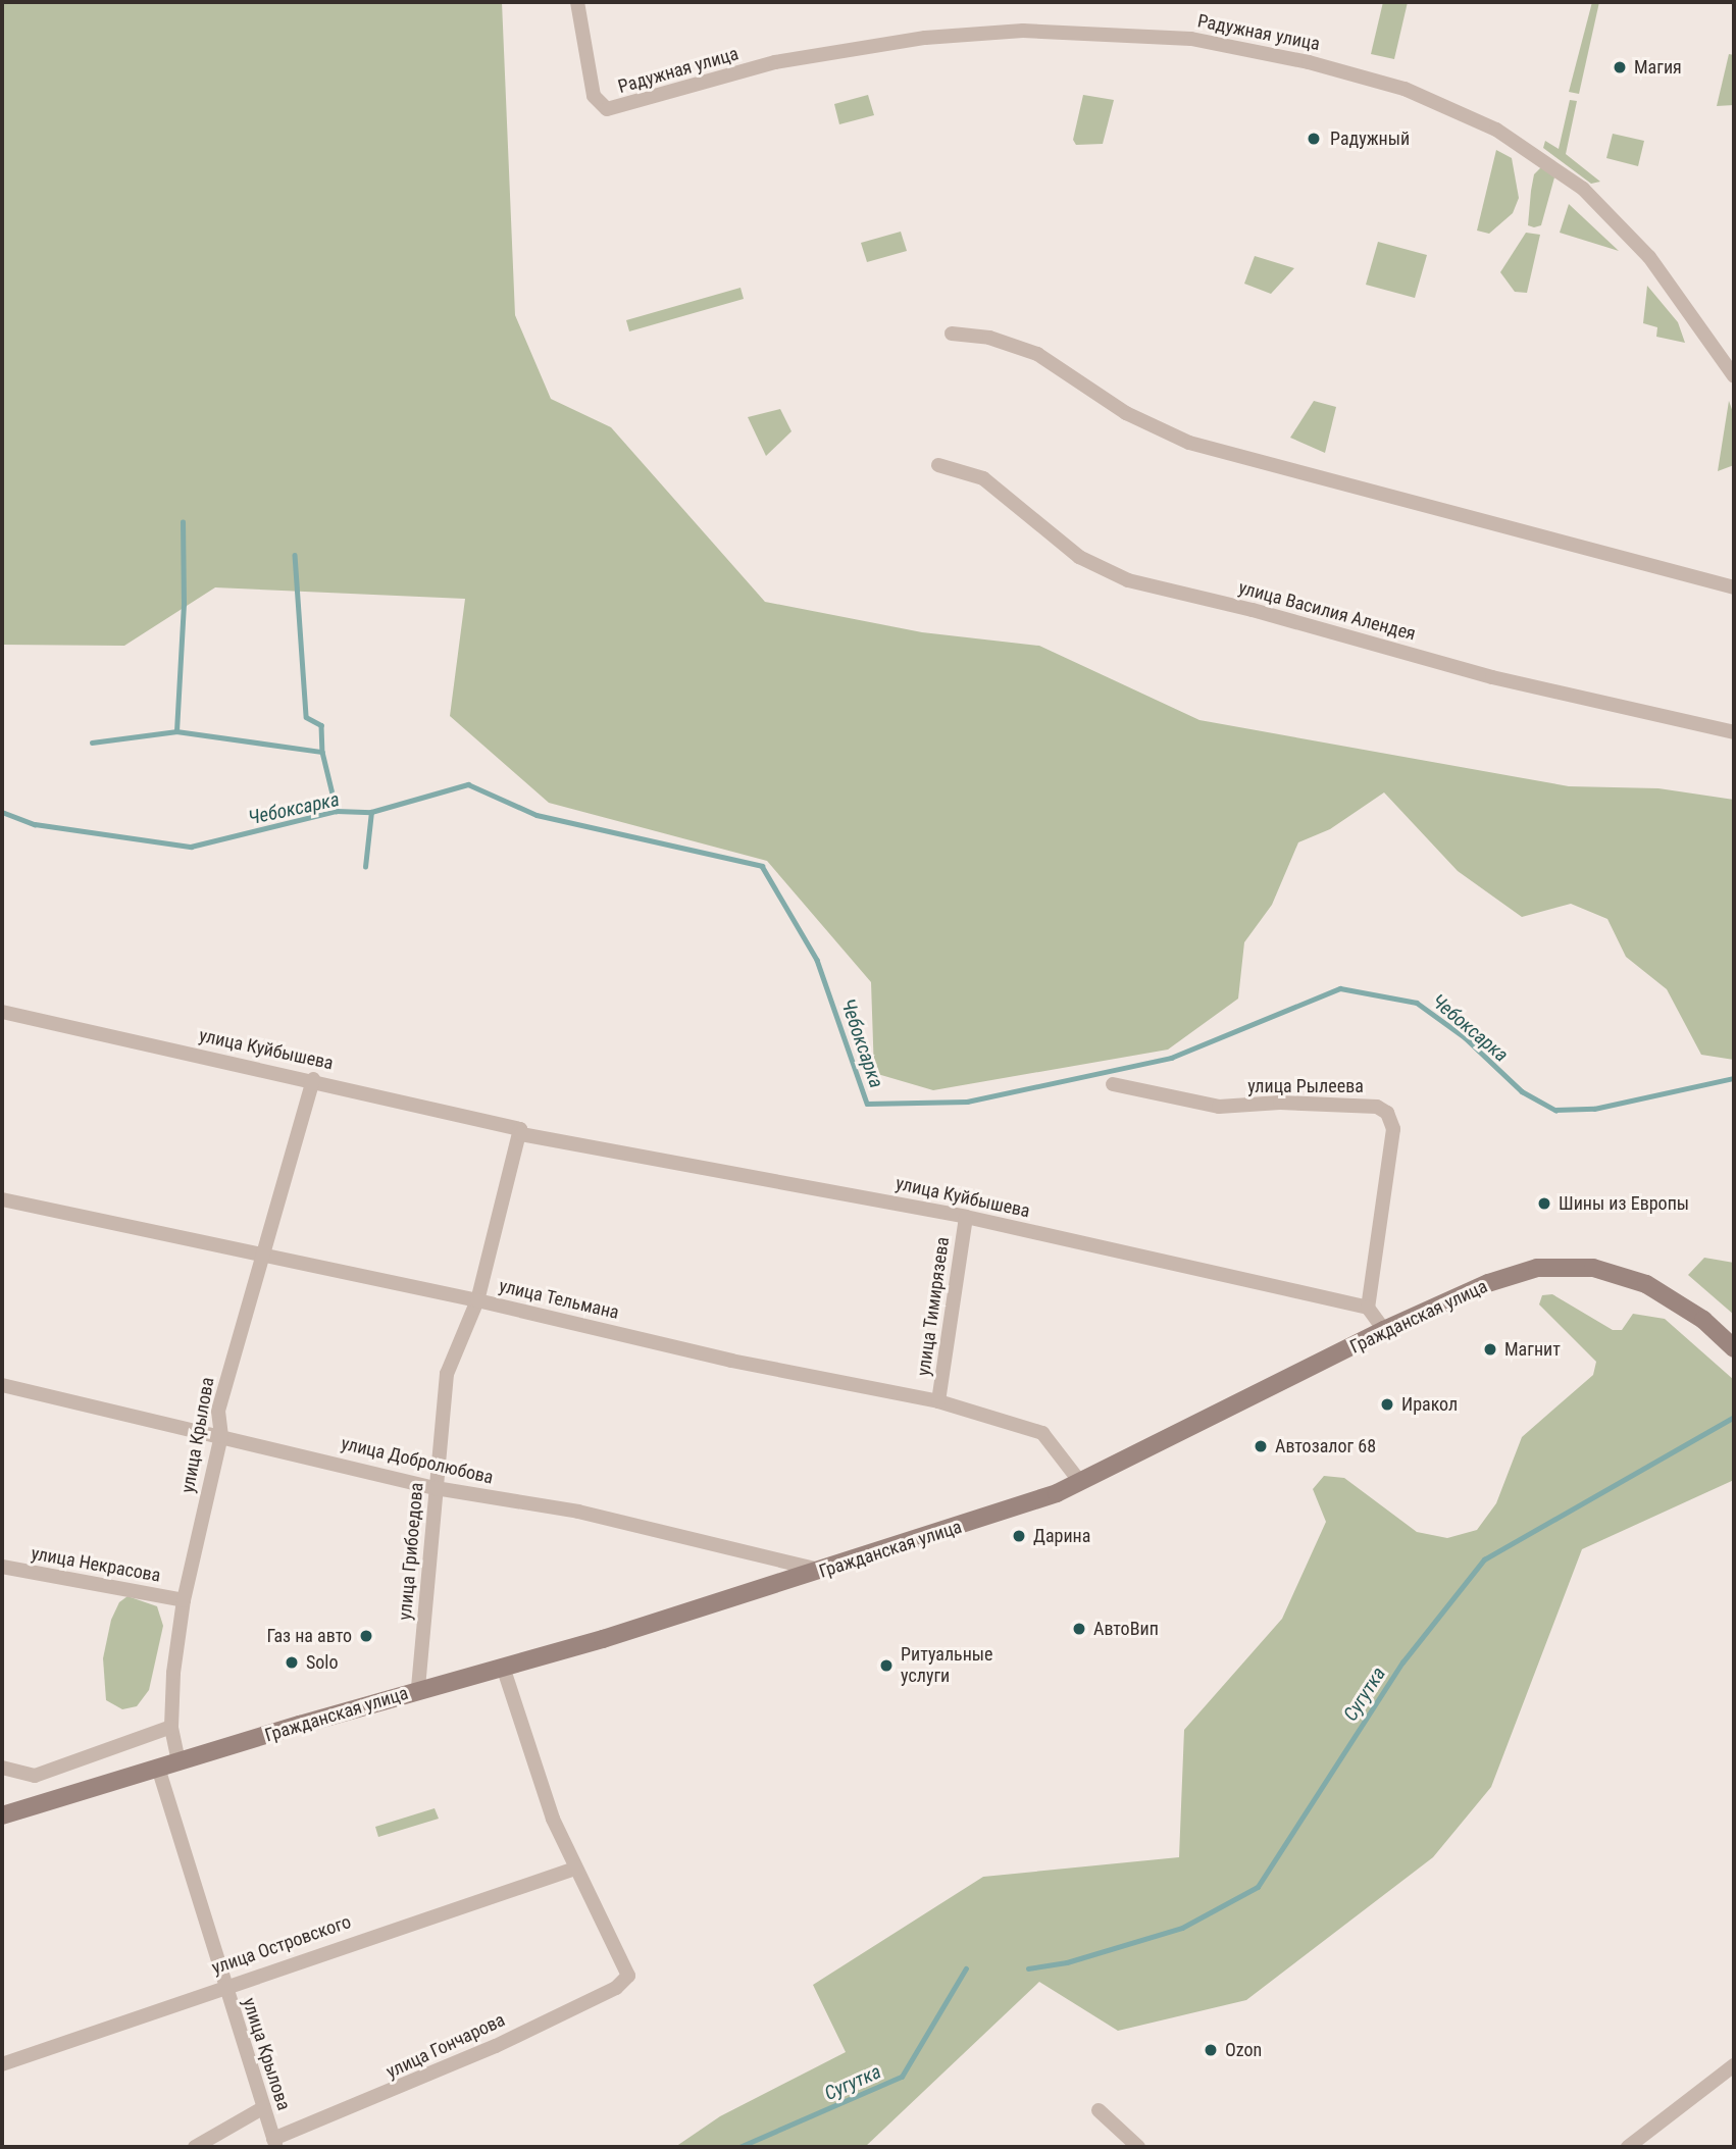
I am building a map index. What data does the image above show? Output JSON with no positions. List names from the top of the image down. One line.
{"streets":{"main road":["Гражданская улица"],"street":["Радужная улица","улица Василия Алендея","улица Куйбышева","улица Рылеева","улица Тельмана","улица Тимирязева","улица Крылова","улица Добролюбова","улица Грибоедова","улица Некрасова","улица Островского","улица Гончарова"]},"crossings":[["улица Куйбышева","улица Рылеева"],["улица Куйбышева","улица Тимирязева"],["улица Куйбышева","улица Крылова"],["улица Куйбышева","улица Грибоедова"],["улица Тельмана","улица Тимирязева"],["улица Тельмана","Гражданская улица"],["улица Тельмана","улица Крылова"],["улица Тельмана","улица Грибоедова"],["Гражданская улица","улица Крылова"],["Гражданская улица","улица Добролюбова"],["Гражданская улица","улица Грибоедова"],["улица Крылова","улица Добролюбова"],["улица Крылова","улица Некрасова"],["улица Крылова","улица Островского"],["улица Крылова","улица Гончарова"],["улица Добролюбова","улица Грибоедова"],["улица Островского","улица Гончарова"]],"water":["Чебоксарка","Сугутка"],"places":["Магия","Радужный","Шины из Европы","Магнит","Иракол","Автозалог 68","Дарина","АвтоВип","Газ на авто","Solo","Ритуальные услуги","Ozon"]}
